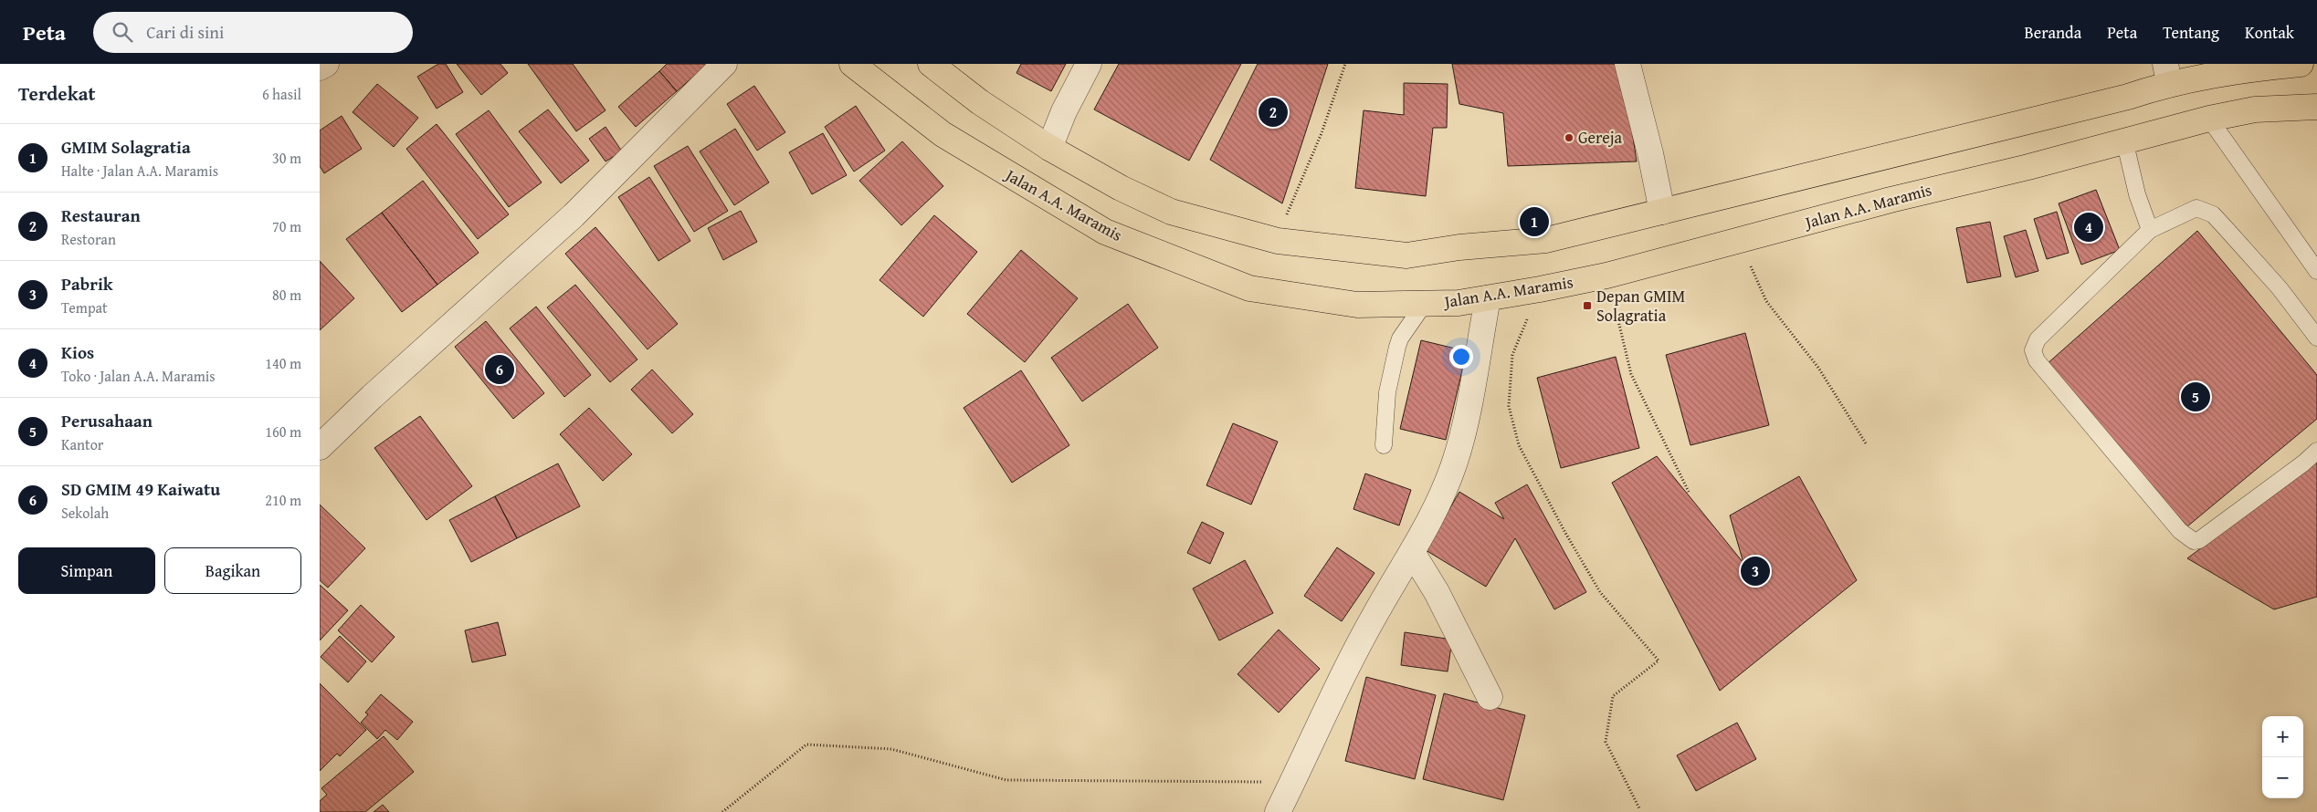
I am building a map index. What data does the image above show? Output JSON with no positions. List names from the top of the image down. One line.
{"streets":{"highway":["Jalan A.A. Maramis"]},"places":{"other":["Gereja"],"transit":["Depan GMIM Solagratia"]},"page":{"header":"Peta","search":"Cari di sini","nav":["Beranda","Peta","Tentang","Kontak"],"heading":["Terdekat","6 hasil"],"pins":["2","1","4","6","5","3"],"list":[{"mark":"1","name":"GMIM Solagratia","note":"Halte · Jalan A.A. Maramis","value":"30 m"},{"mark":"2","name":"Restauran","note":"Restoran","value":"70 m"},{"mark":"3","name":"Pabrik","note":"Tempat","value":"80 m"},{"mark":"4","name":"Kios","note":"Toko · Jalan A.A. Maramis","value":"140 m"},{"mark":"5","name":"Perusahaan","note":"Kantor","value":"160 m"},{"mark":"6","name":"SD GMIM 49 Kaiwatu","note":"Sekolah","value":"210 m"}],"buttons":["Simpan","Bagikan"],"map_buttons":["+","−"]}}
